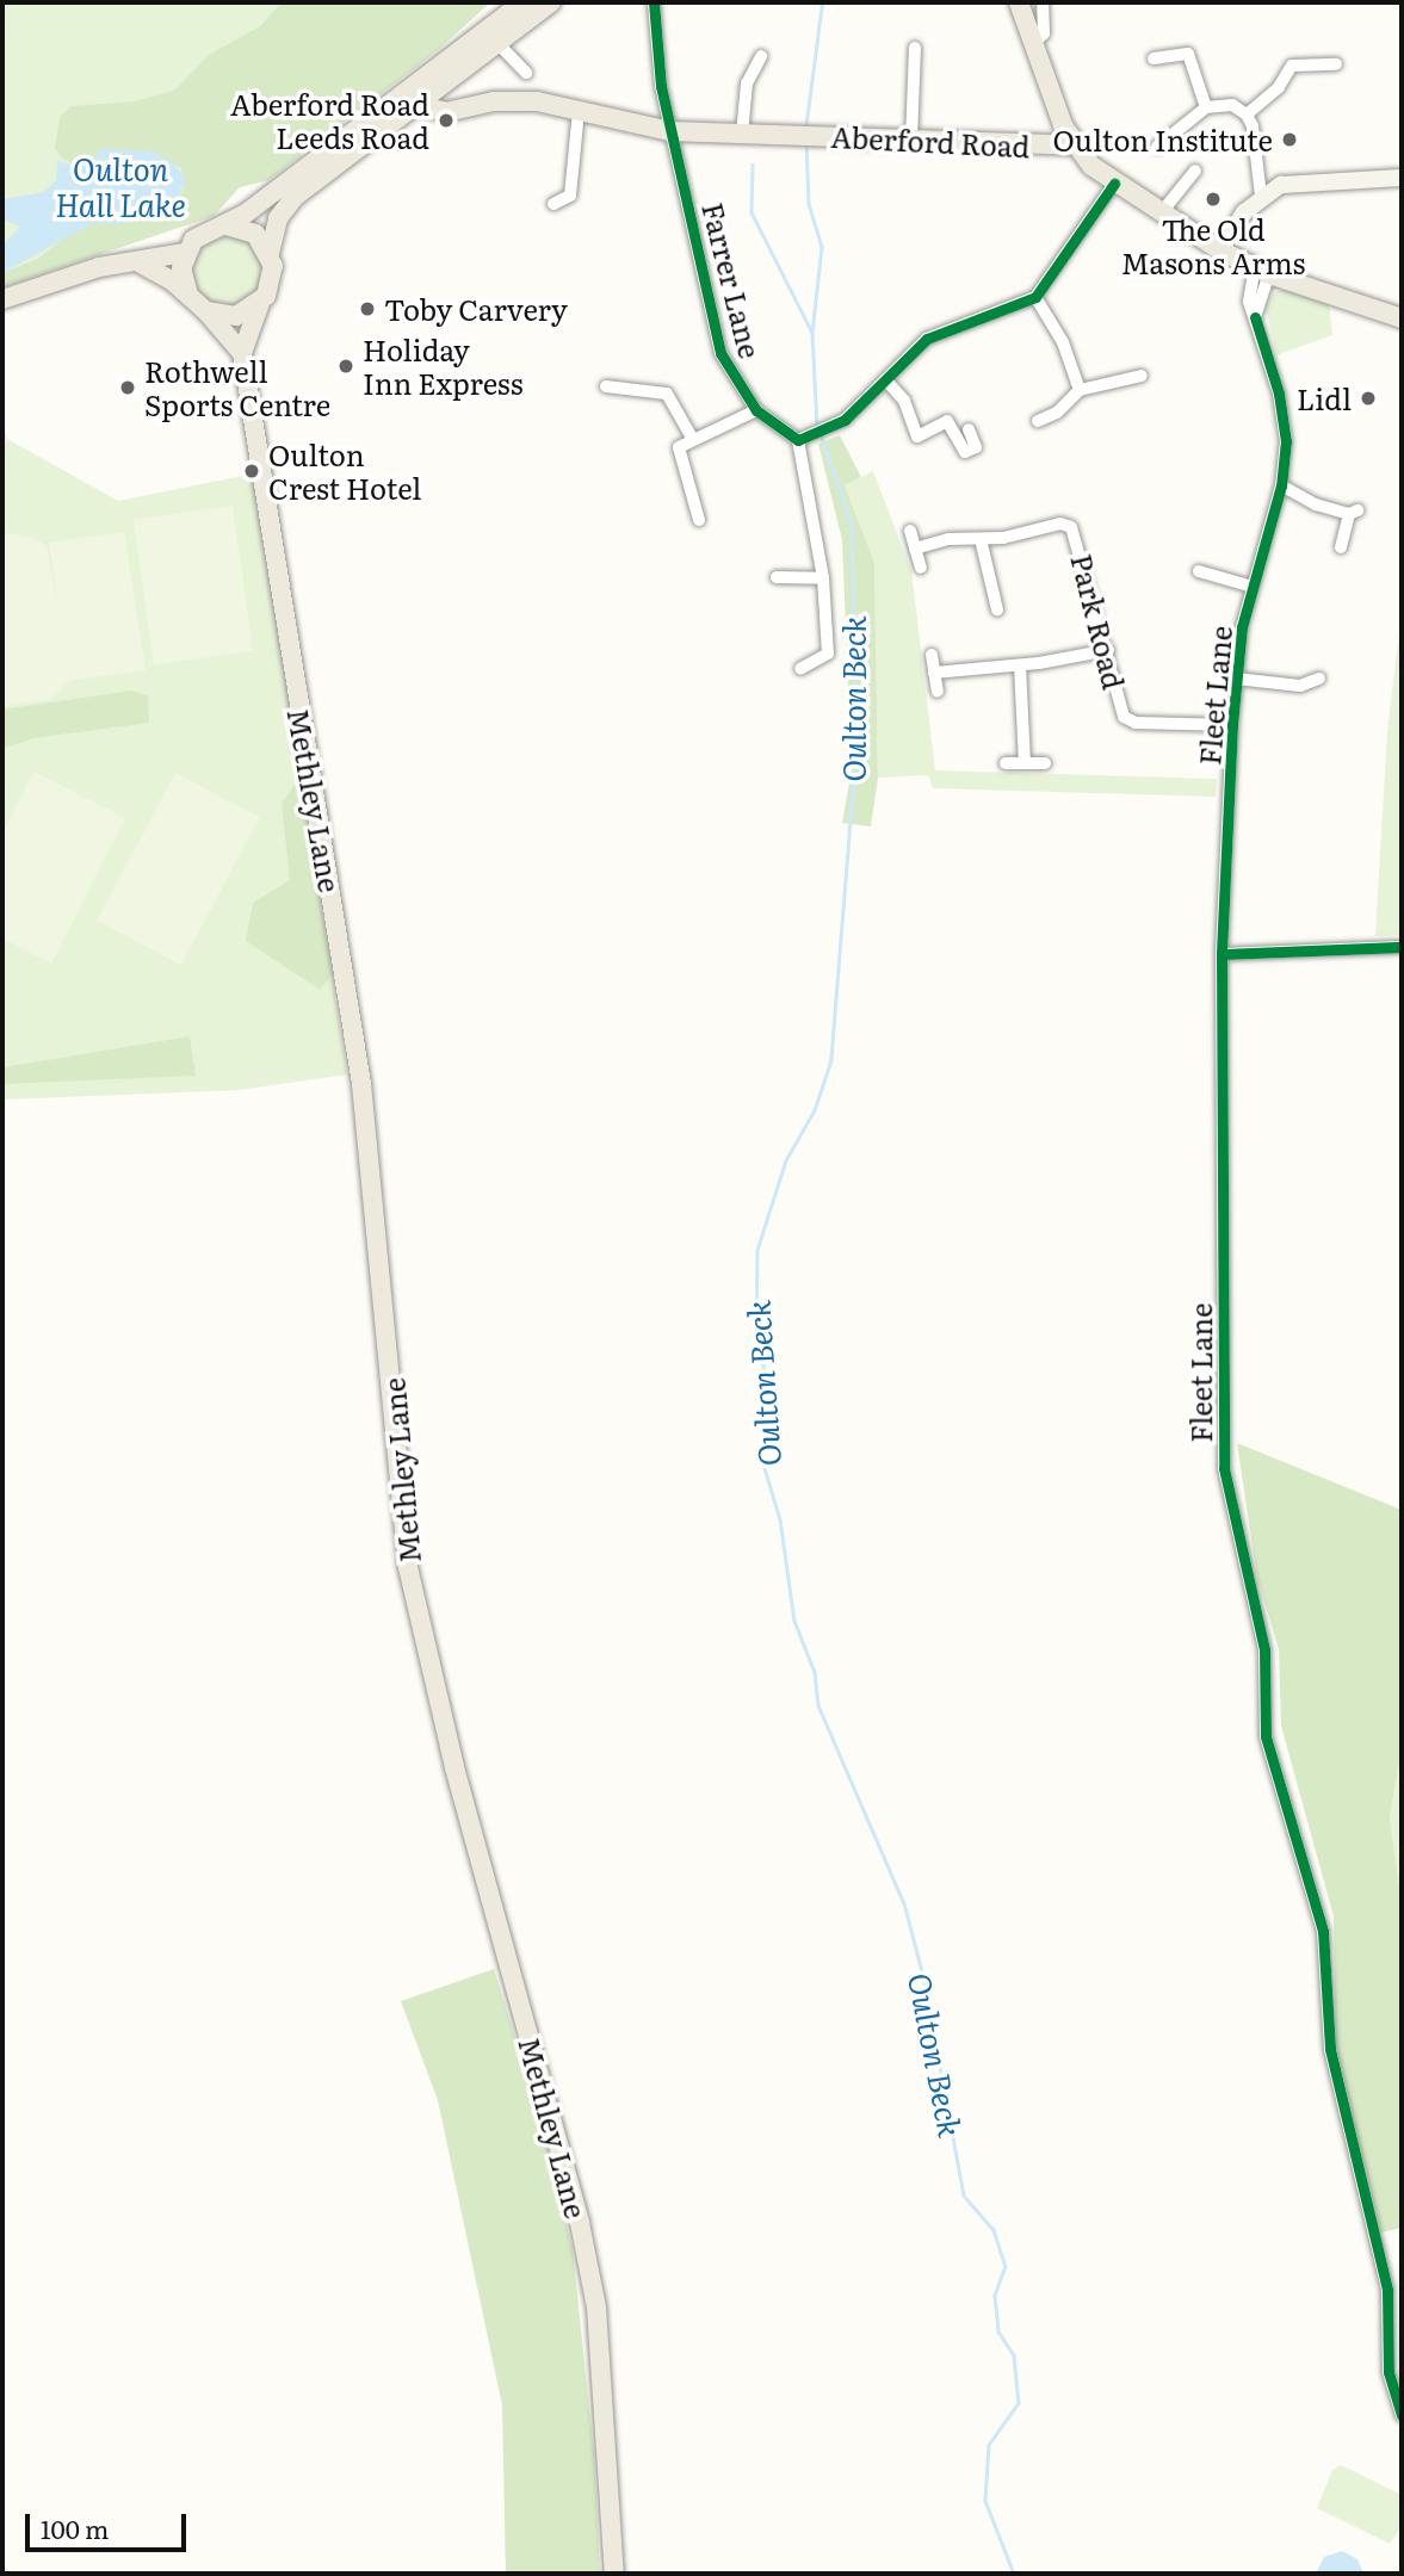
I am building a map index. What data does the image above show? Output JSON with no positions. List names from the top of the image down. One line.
{"streets":{"main road":["Aberford Road","Methley Lane"],"street":["Farrer Lane","Park Road","Fleet Lane"]},"crossings":[["Aberford Road","Farrer Lane"],["Park Road","Fleet Lane"]],"water":["Oulton Hall Lake","Oulton Beck"],"places":["Aberford Road Leeds Road","Oulton Institute","The Old Masons Arms","Toby Carvery","Holiday Inn Express","Rothwell Sports Centre","Lidl","Oulton Crest Hotel"],"scale_bar":"100 m"}
